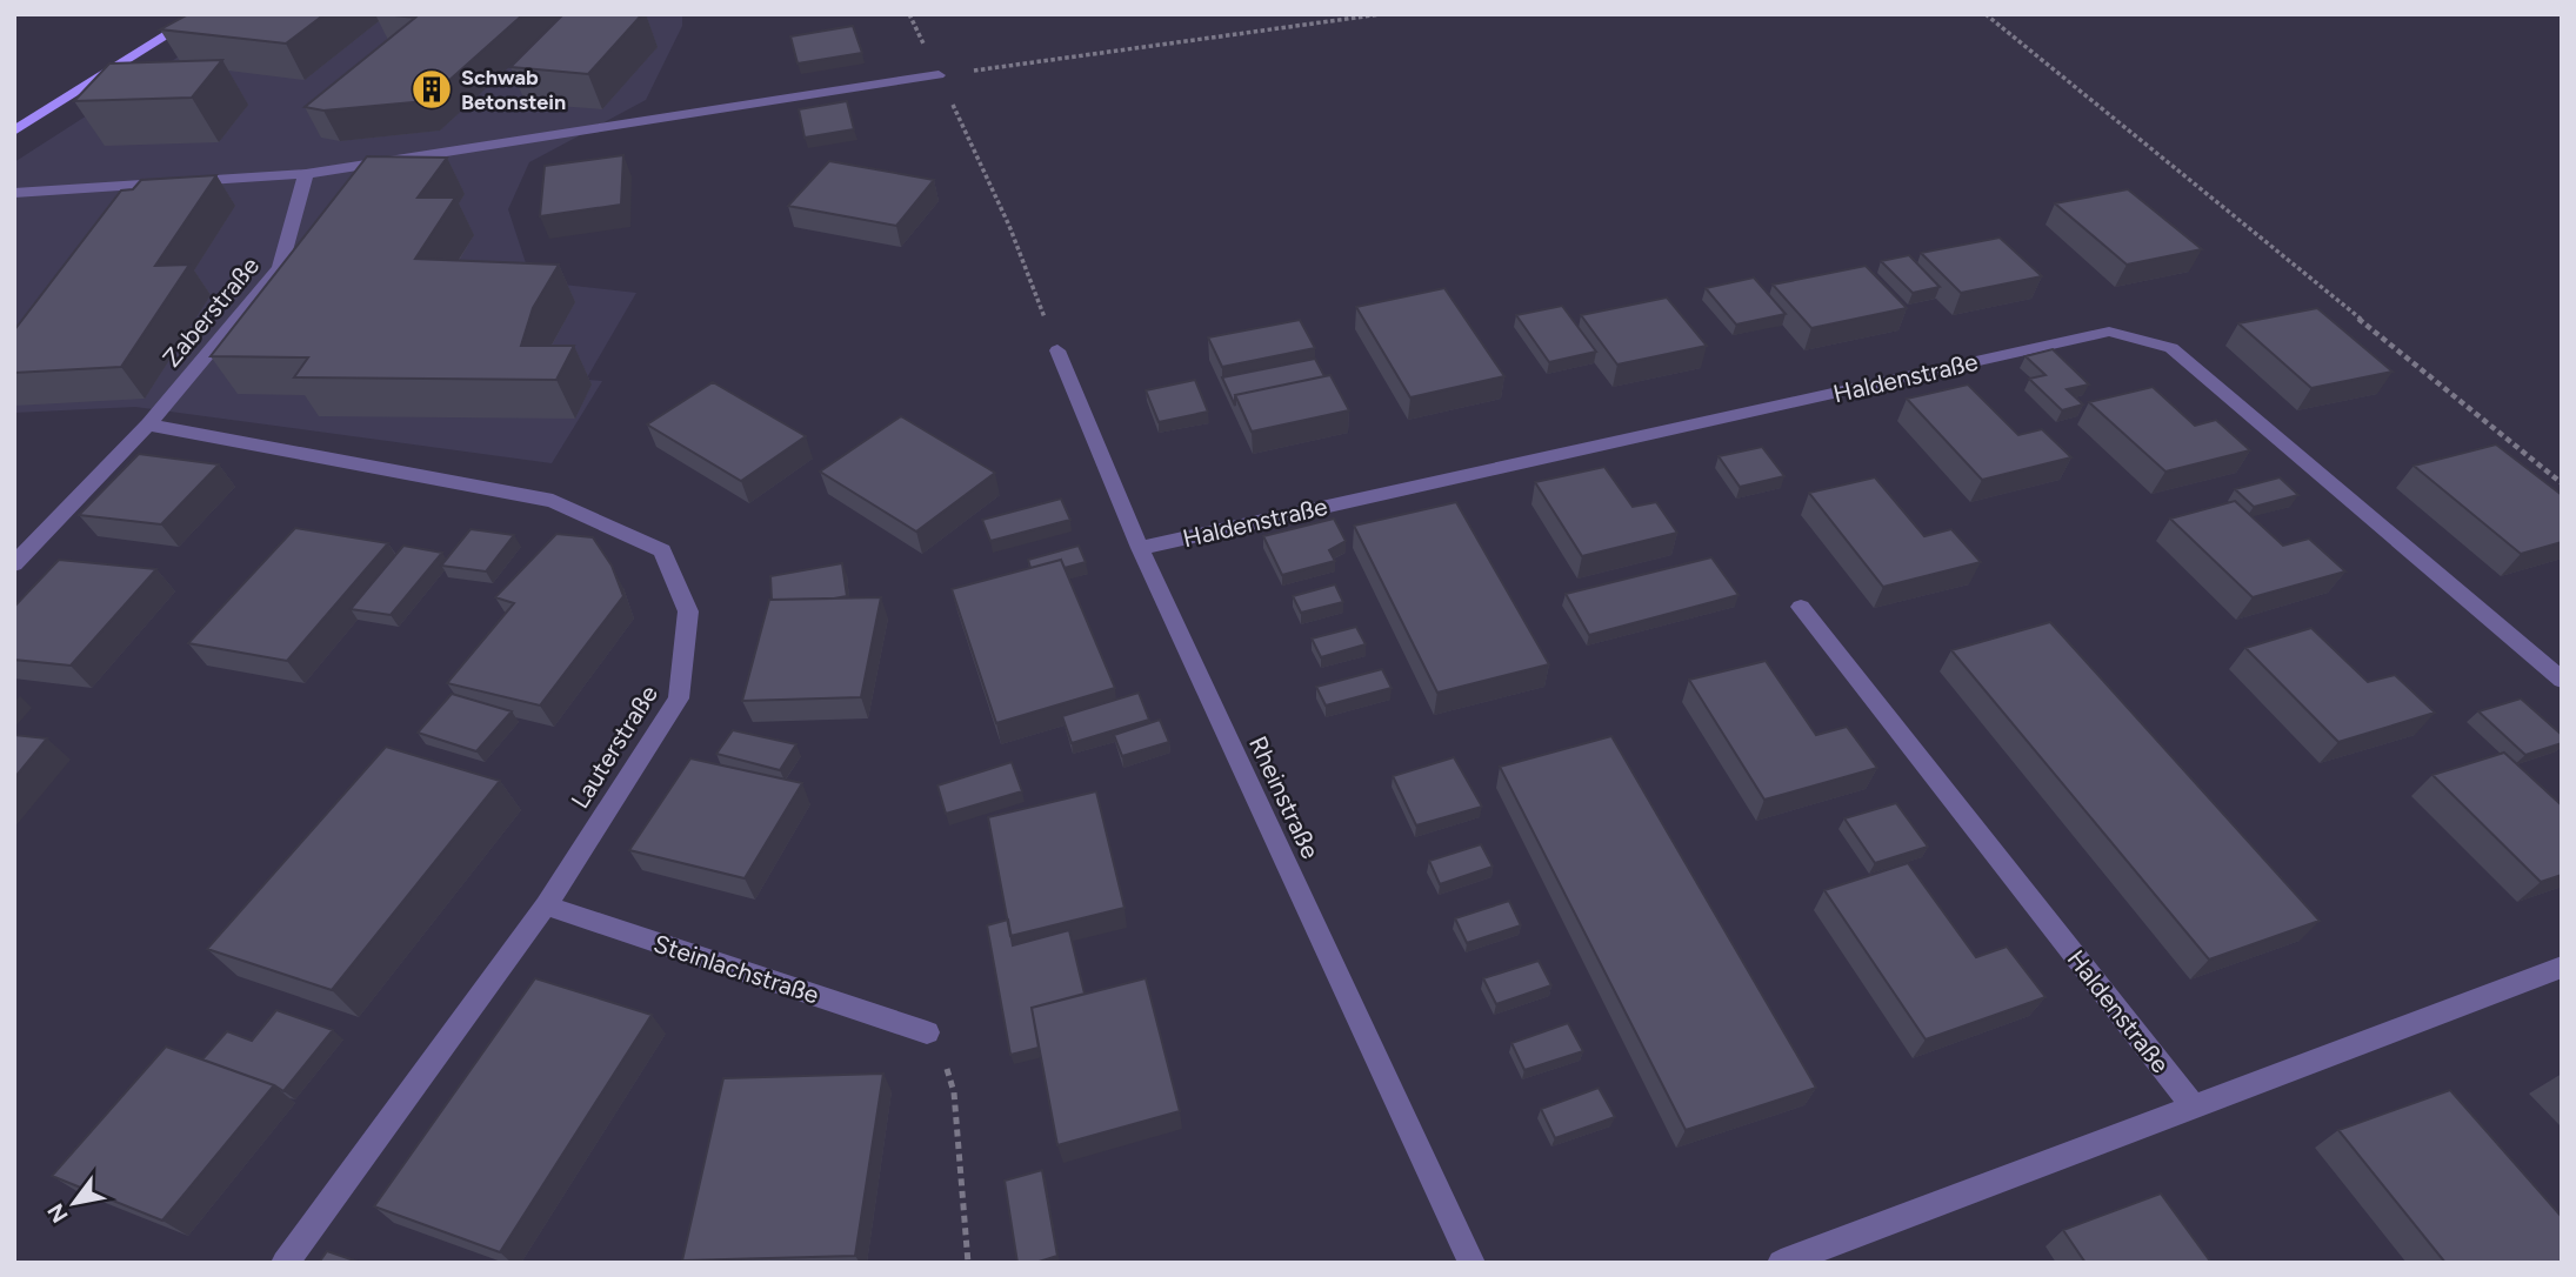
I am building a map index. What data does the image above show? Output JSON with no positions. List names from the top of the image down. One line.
{"streets":{"street":["Zaberstraße","Haldenstraße","Lauterstraße","Rheinstraße","Steinlachstraße"]},"crossings":[["Zaberstraße","Lauterstraße"],["Haldenstraße","Rheinstraße"],["Lauterstraße","Steinlachstraße"]],"places":{"building":["Schwab Betonstein"]},"north":"bottom left"}
